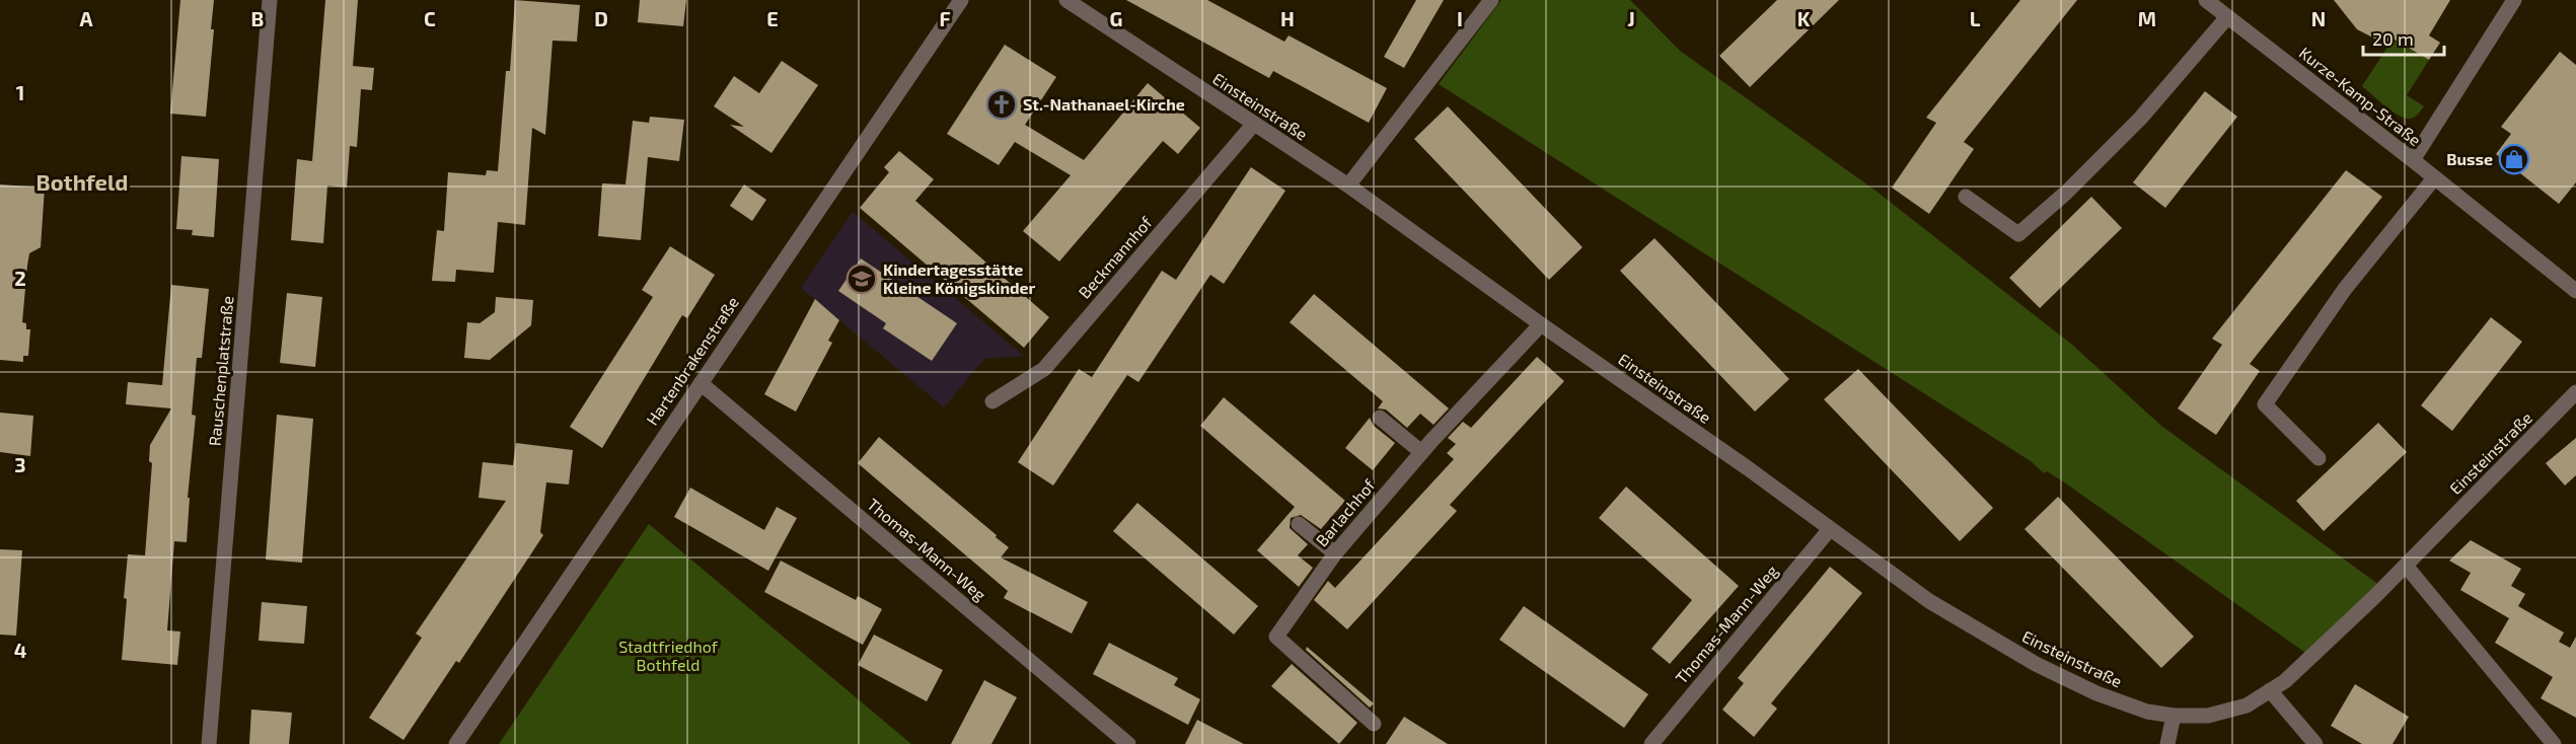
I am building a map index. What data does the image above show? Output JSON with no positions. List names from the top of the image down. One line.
{"streets":{"street":["Kurze-Kamp-Straße","Einsteinstraße","Beckmannhof","Hartenbrakenstraße","Rauschenplatstraße","Barlachhof","Thomas-Mann-Weg"]},"crossings":[["Einsteinstraße","Beckmannhof"],["Einsteinstraße","Barlachhof"],["Einsteinstraße","Thomas-Mann-Weg"],["Hartenbrakenstraße","Thomas-Mann-Weg"]],"districts":["Bothfeld"],"parks":["Stadtfriedhof Bothfeld"],"places":{"church":["St.-Nathanael-Kirche"],"shop":["Busse"],"school or university":["Kindertagesstätte Kleine Königskinder"]},"scale_bar":"20 m","grid":{"columns":["A","B","C","D","E","F","G","H","I","J","K","L","M","N"],"rows":["1","2","3","4"]}}
